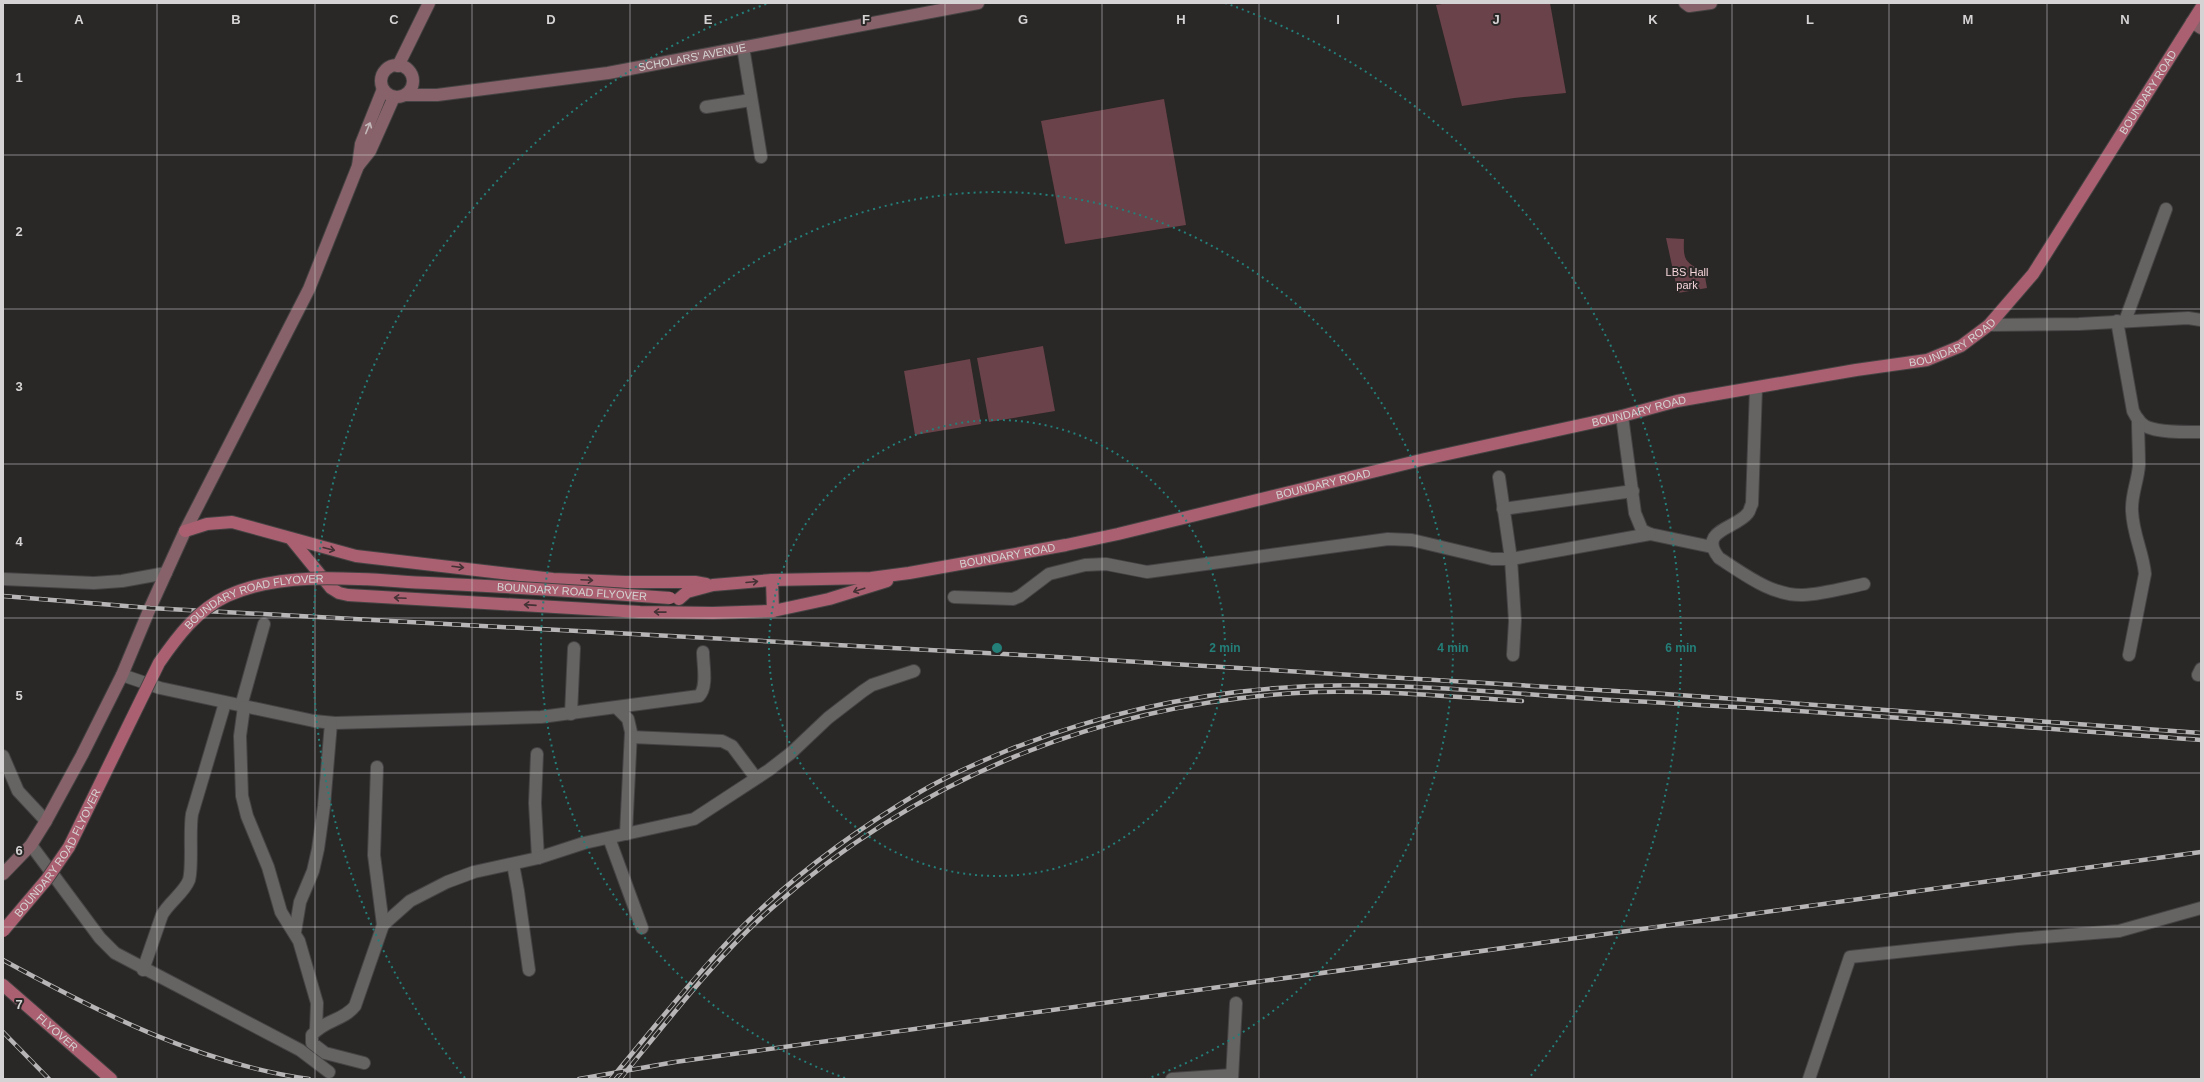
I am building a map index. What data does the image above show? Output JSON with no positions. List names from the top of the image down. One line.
{"streets":{"main road":["BOUNDARY ROAD","BOUNDARY ROAD FLYOVER","FLYOVER"],"street":["SCHOLARS' AVENUE"]},"parks":["LBS Hall park"],"grid":{"columns":["A","B","C","D","E","F","G","H","I","J","K","L","M","N"],"rows":["1","2","3","4","5","6","7"]},"rings":["2 min","4 min","6 min"]}
